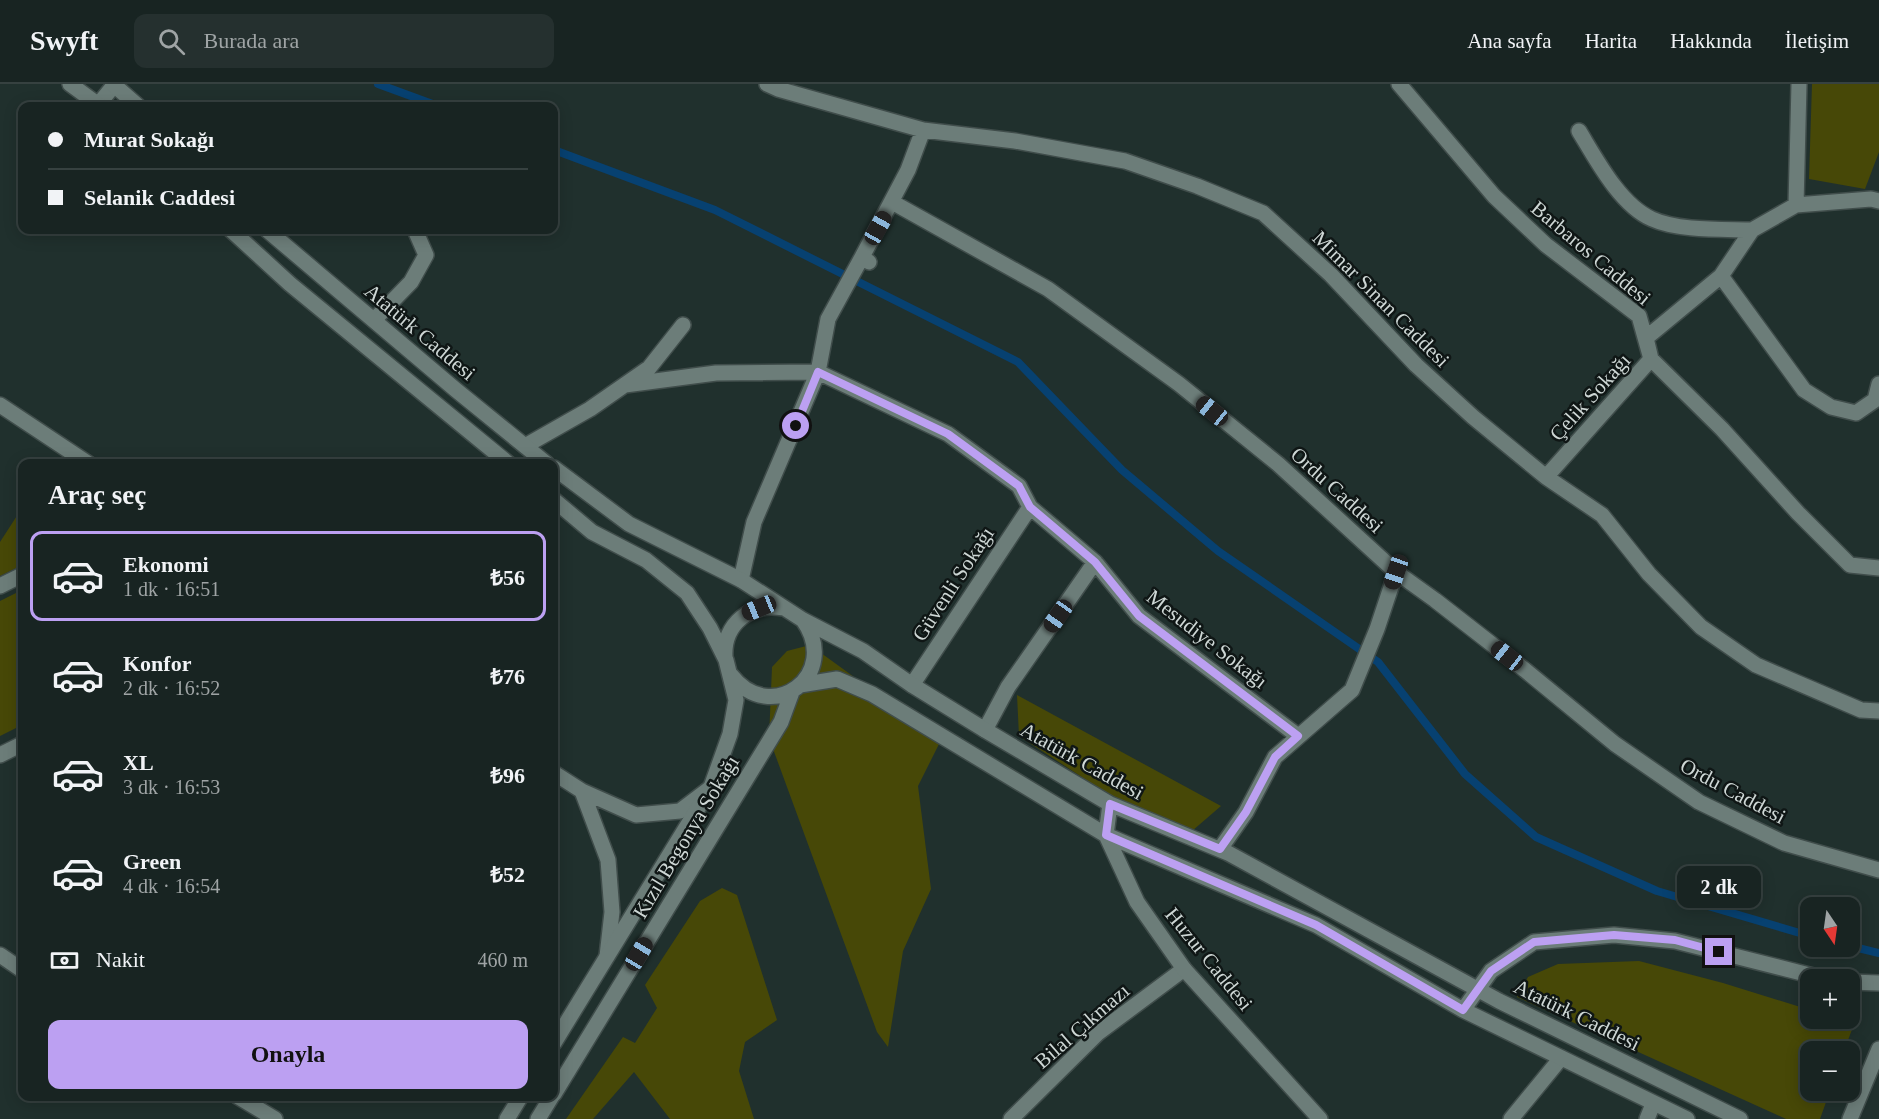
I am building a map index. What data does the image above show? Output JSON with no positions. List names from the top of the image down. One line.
{"streets":{"street":["Barbaros Caddesi","Mimar Sinan Caddesi","Atatürk Caddesi","Çelik Sokağı","Ordu Caddesi","Güvenli Sokağı","Mesudiye Sokağı","Kızıl Begonya Sokağı","Huzur Caddesi","Bilal Çıkmazı"]},"crossings":[["Barbaros Caddesi","Çelik Sokağı"],["Mimar Sinan Caddesi","Çelik Sokağı"],["Atatürk Caddesi","Güvenli Sokağı"],["Atatürk Caddesi","Mesudiye Sokağı"],["Atatürk Caddesi","Kızıl Begonya Sokağı"],["Güvenli Sokağı","Mesudiye Sokağı"],["Huzur Caddesi","Bilal Çıkmazı"]],"north":"bottom","page":{"header":"Swyft","search":"Burada ara","nav":["Ana sayfa","Harita","Hakkında","İletişim"],"banner":["Murat Sokağı","Selanik Caddesi"],"heading":"Araç seç","list":[{"name":"Ekonomi","note":"1 dk · 16:51","value":"₺56"},{"name":"Konfor","note":"2 dk · 16:52","value":"₺76"},{"name":"XL","note":"3 dk · 16:53","value":"₺96"},{"name":"Green","note":"4 dk · 16:54","value":"₺52"}],"bubble":"2 dk","map_buttons":["+","−"],"pay":["Nakit","460 m"],"buttons":"Onayla"}}
